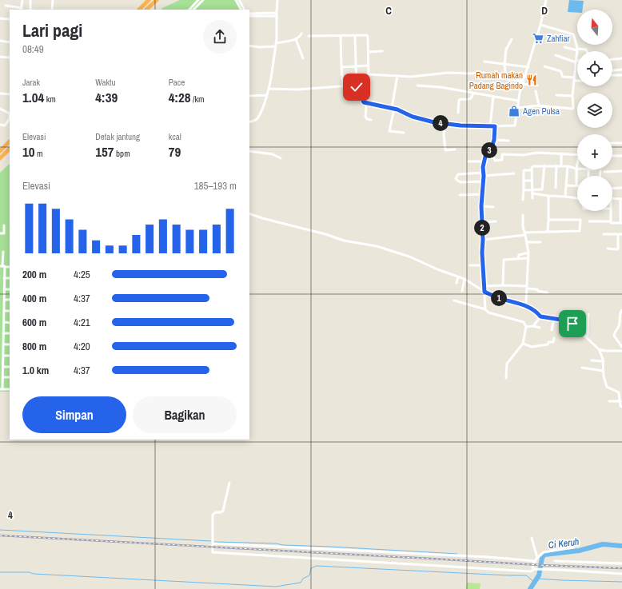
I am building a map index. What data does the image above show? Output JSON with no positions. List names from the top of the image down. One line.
{"water":["Ci Keruh"],"places":{"supermarket":["Zahfiar"],"restaurant":["Rumah makan Padang Bagindo"],"shop":["Agen Pulsa"]},"north":"top","page":{"map_buttons":["+","−"],"heading":["Lari pagi","08:49"],"stats":[["Jarak","1.04 km"],["Waktu","4:39"],["Pace","4:28 /km"],["Elevasi","10 m"],["Detak jantung","157 bpm"],["kcal","79"]],"pins":["4","3","2","1"],"chart":["Elevasi","185–193 m"],"list":[{"name":"200 m","note":"4:25"},{"name":"400 m","note":"4:37"},{"name":"600 m","note":"4:21"},{"name":"800 m","note":"4:20"},{"name":"1.0 km","note":"4:37"}],"buttons":["Simpan","Bagikan"]},"grid":{"columns":["C","D"],"rows":["4"]}}
